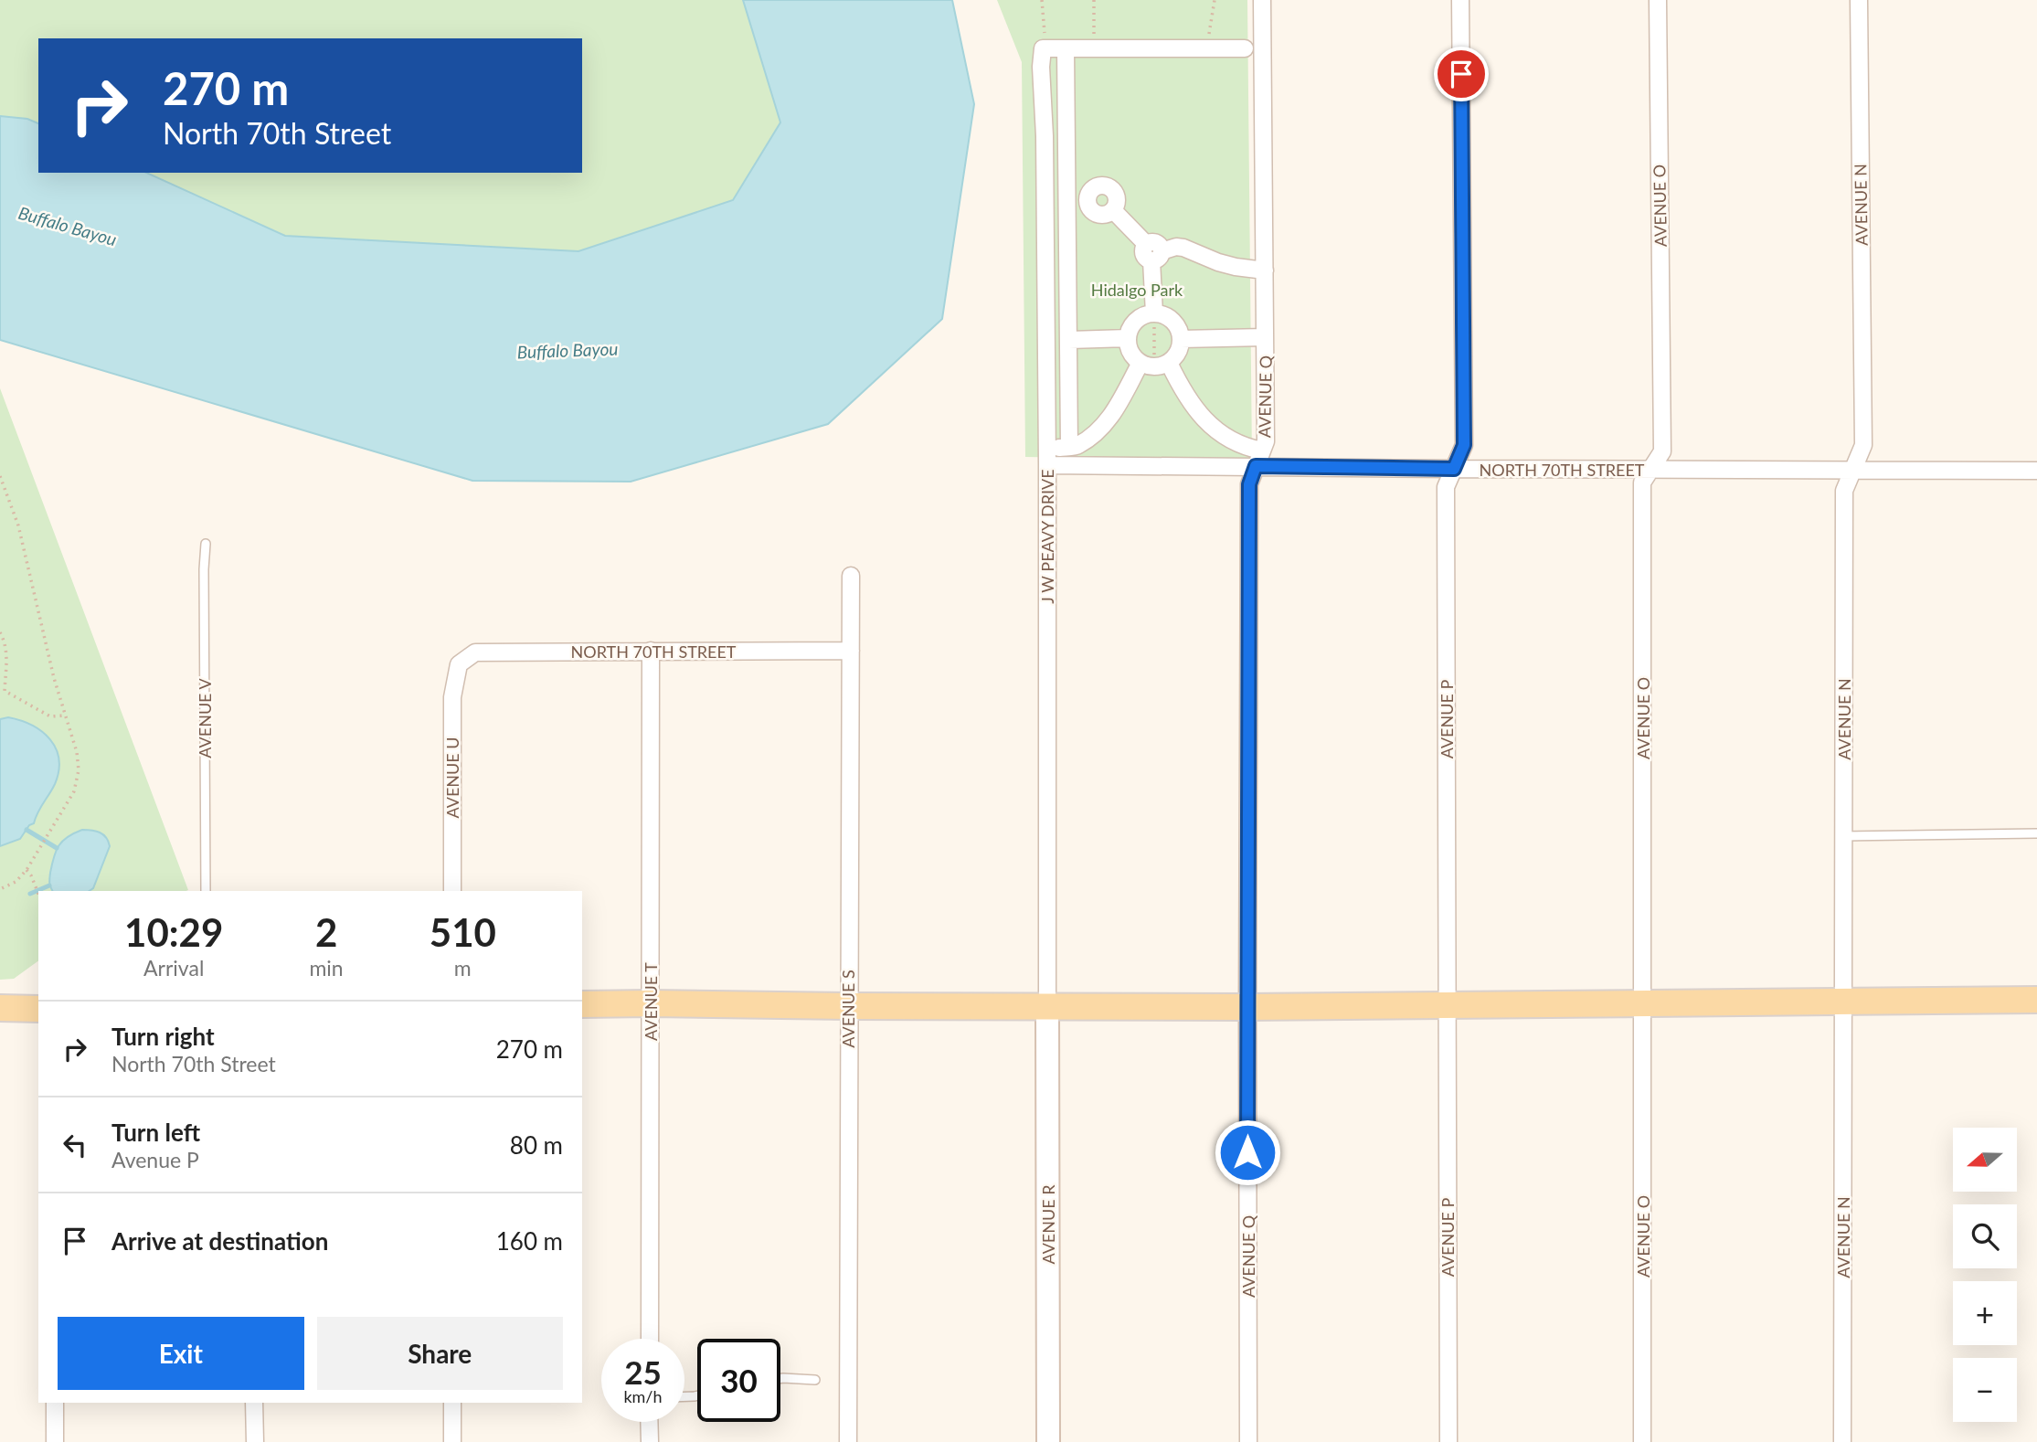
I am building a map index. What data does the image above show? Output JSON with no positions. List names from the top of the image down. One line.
{"streets":{"street":["AVENUE N","AVENUE O","AVENUE Q","NORTH 70TH STREET","J W PEAVY DRIVE","AVENUE P","AVENUE U","AVENUE T","AVENUE S","AVENUE R"],"lane":["AVENUE V"]},"crossings":[["AVENUE N","NORTH 70TH STREET"],["AVENUE O","NORTH 70TH STREET"],["AVENUE Q","NORTH 70TH STREET"],["NORTH 70TH STREET","J W PEAVY DRIVE"],["NORTH 70TH STREET","AVENUE P"],["NORTH 70TH STREET","AVENUE U"],["NORTH 70TH STREET","AVENUE T"],["NORTH 70TH STREET","AVENUE S"],["J W PEAVY DRIVE","AVENUE R"]],"water":["Buffalo Bayou"],"parks":["Hidalgo Park"],"north":"left","page":{"turn":["270 m","North 70th Street"],"eta":["10:29","Arrival","2","min","510","m"],"list":[{"name":"Turn right","note":"North 70th Street","value":"270 m"},{"name":"Turn left","note":"Avenue P","value":"80 m"},{"name":"Arrive at destination","value":"160 m"}],"map_buttons":["+","−"],"buttons":["Exit","Share"],"speed":"25 km/h","limit":"30"}}
